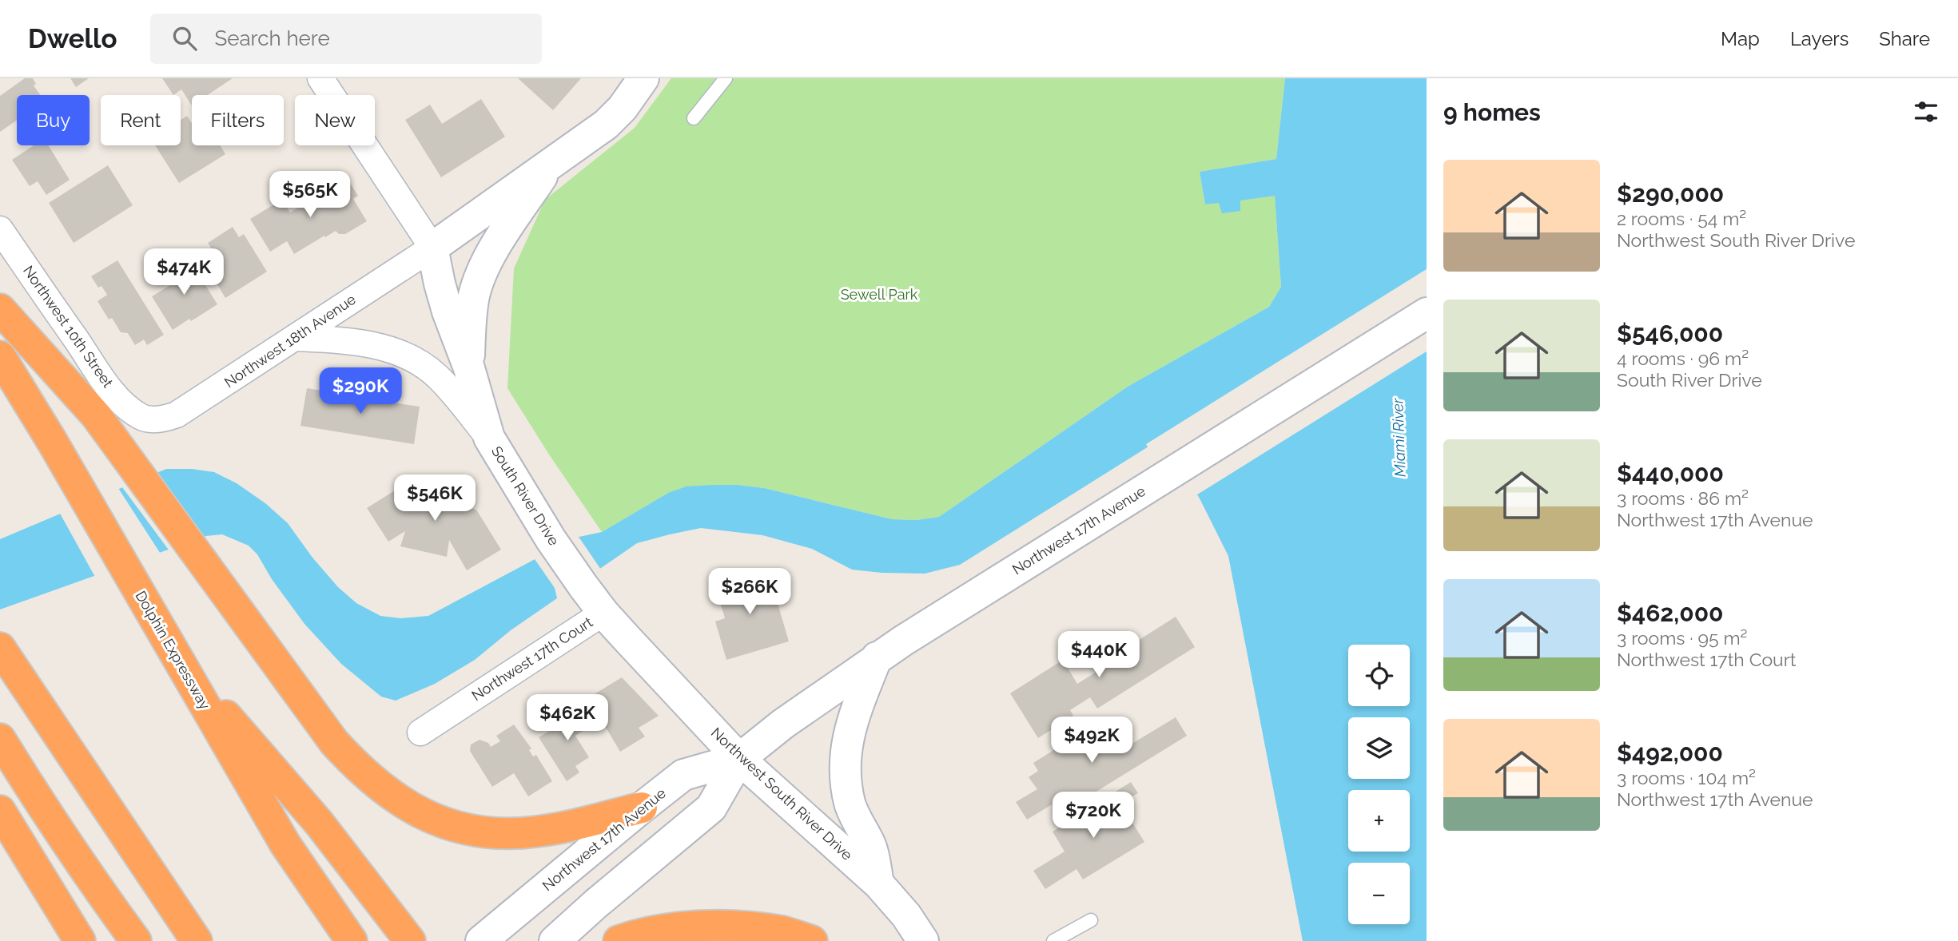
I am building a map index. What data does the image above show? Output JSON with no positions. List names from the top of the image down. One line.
{"streets":{"highway":["Dolphin Expressway"],"main road":["South River Drive","Northwest 17th Avenue","Northwest 17th Court","Northwest South River Drive"],"street":["Northwest 10th Street","Northwest 18th Avenue"]},"crossings":[["Northwest 10th Street","Northwest 18th Avenue"],["South River Drive","Northwest 17th Court"],["Northwest 17th Avenue","Northwest South River Drive"],["Northwest 17th Court","Northwest South River Drive"]],"water":["Miami River"],"parks":["Sewell Park"],"page":{"header":"Dwello","search":"Search here","nav":["Map","Layers","Share"],"heading":"9 homes","chip":["Buy","Rent","Filters","New"],"list":[{"name":"$290,000","note":"2 rooms · 54 m² · Northwest South River Drive"},{"name":"$546,000","note":"4 rooms · 96 m² · South River Drive"},{"name":"$440,000","note":"3 rooms · 86 m² · Northwest 17th Avenue"},{"name":"$462,000","note":"3 rooms · 95 m² · Northwest 17th Court"},{"name":"$492,000","note":"3 rooms · 104 m² · Northwest 17th Avenue"}],"price":["$565K","$474K","$290K","$546K","$266K","$440K","$462K","$492K","$720K"],"map_buttons":["+","−"]}}
